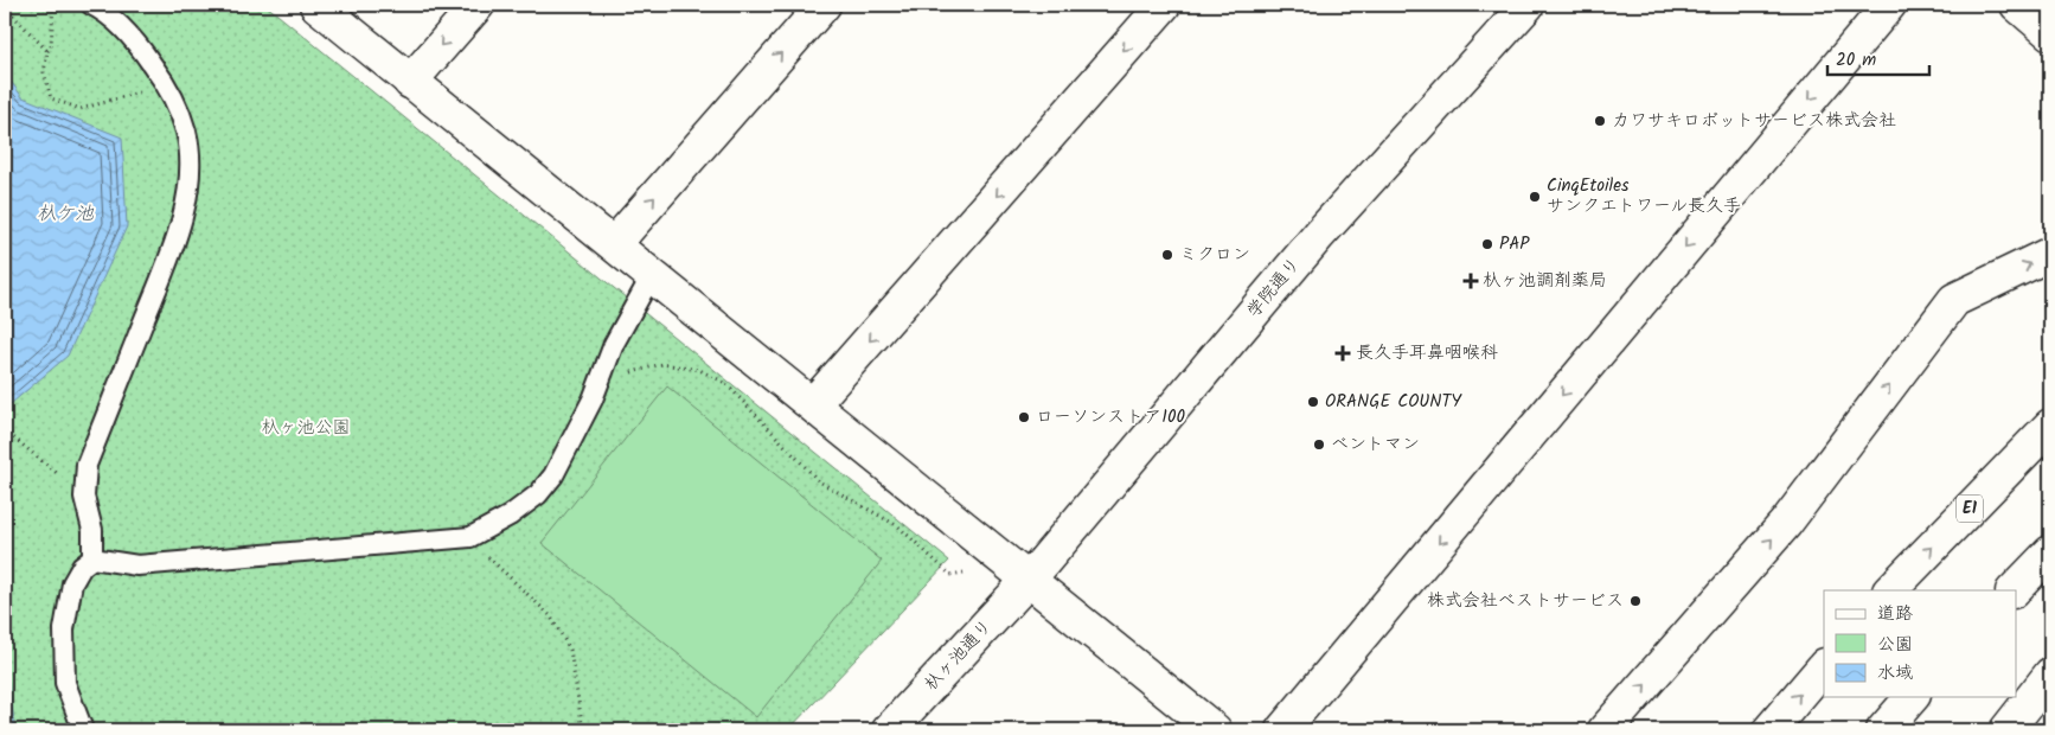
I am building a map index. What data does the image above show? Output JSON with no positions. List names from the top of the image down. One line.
{"streets":{"main road":["学院通り","E1","杁ヶ池通り"]},"crossings":[["学院通り","杁ヶ池通り"]],"water":["杁ケ池"],"parks":["杁ヶ池公園"],"places":{"other":["カワサキロボットサービス株式会社","CinqEtoiles サンクエトワール長久手","PAP","ミクロン","ORANGE COUNTY","ローソンストア100","ベントマン","株式会社ベストサービス"],"health":["杁ヶ池調剤薬局","長久手耳鼻咽喉科"]},"legend":["道路","公園","水域"],"scale_bar":"20 m"}
